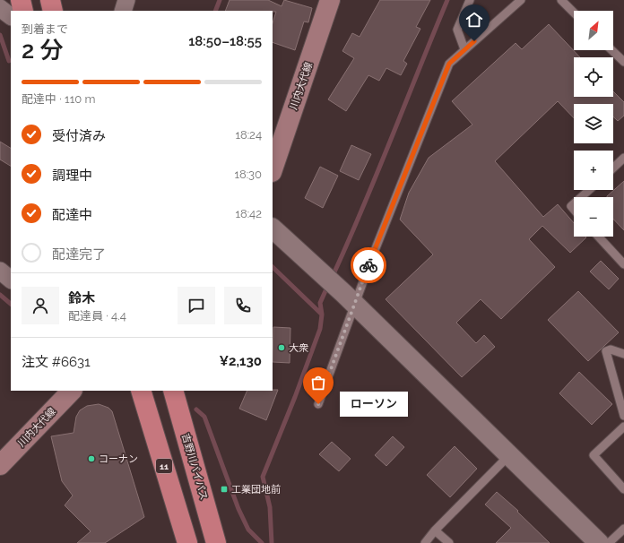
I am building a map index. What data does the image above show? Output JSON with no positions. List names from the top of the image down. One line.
{"streets":{"highway":["11","吉野川バイパス"],"main road":["川内大代線"]},"places":{"other":["大衆","ローソン","コーナン"],"transit":["工業団地前"]},"north":"top right","page":{"map_buttons":["+","−"],"heading":["2 分","到着まで","18:50–18:55"],"panel":["鈴木","配達員 · 4.4","注文 #6631","¥2,130"],"bar":"配達中 · 110 m","list":[["受付済み","18:24"],["調理中","18:30"],["配達中","18:42"],"配達完了"],"bubble":"ローソン"}}
